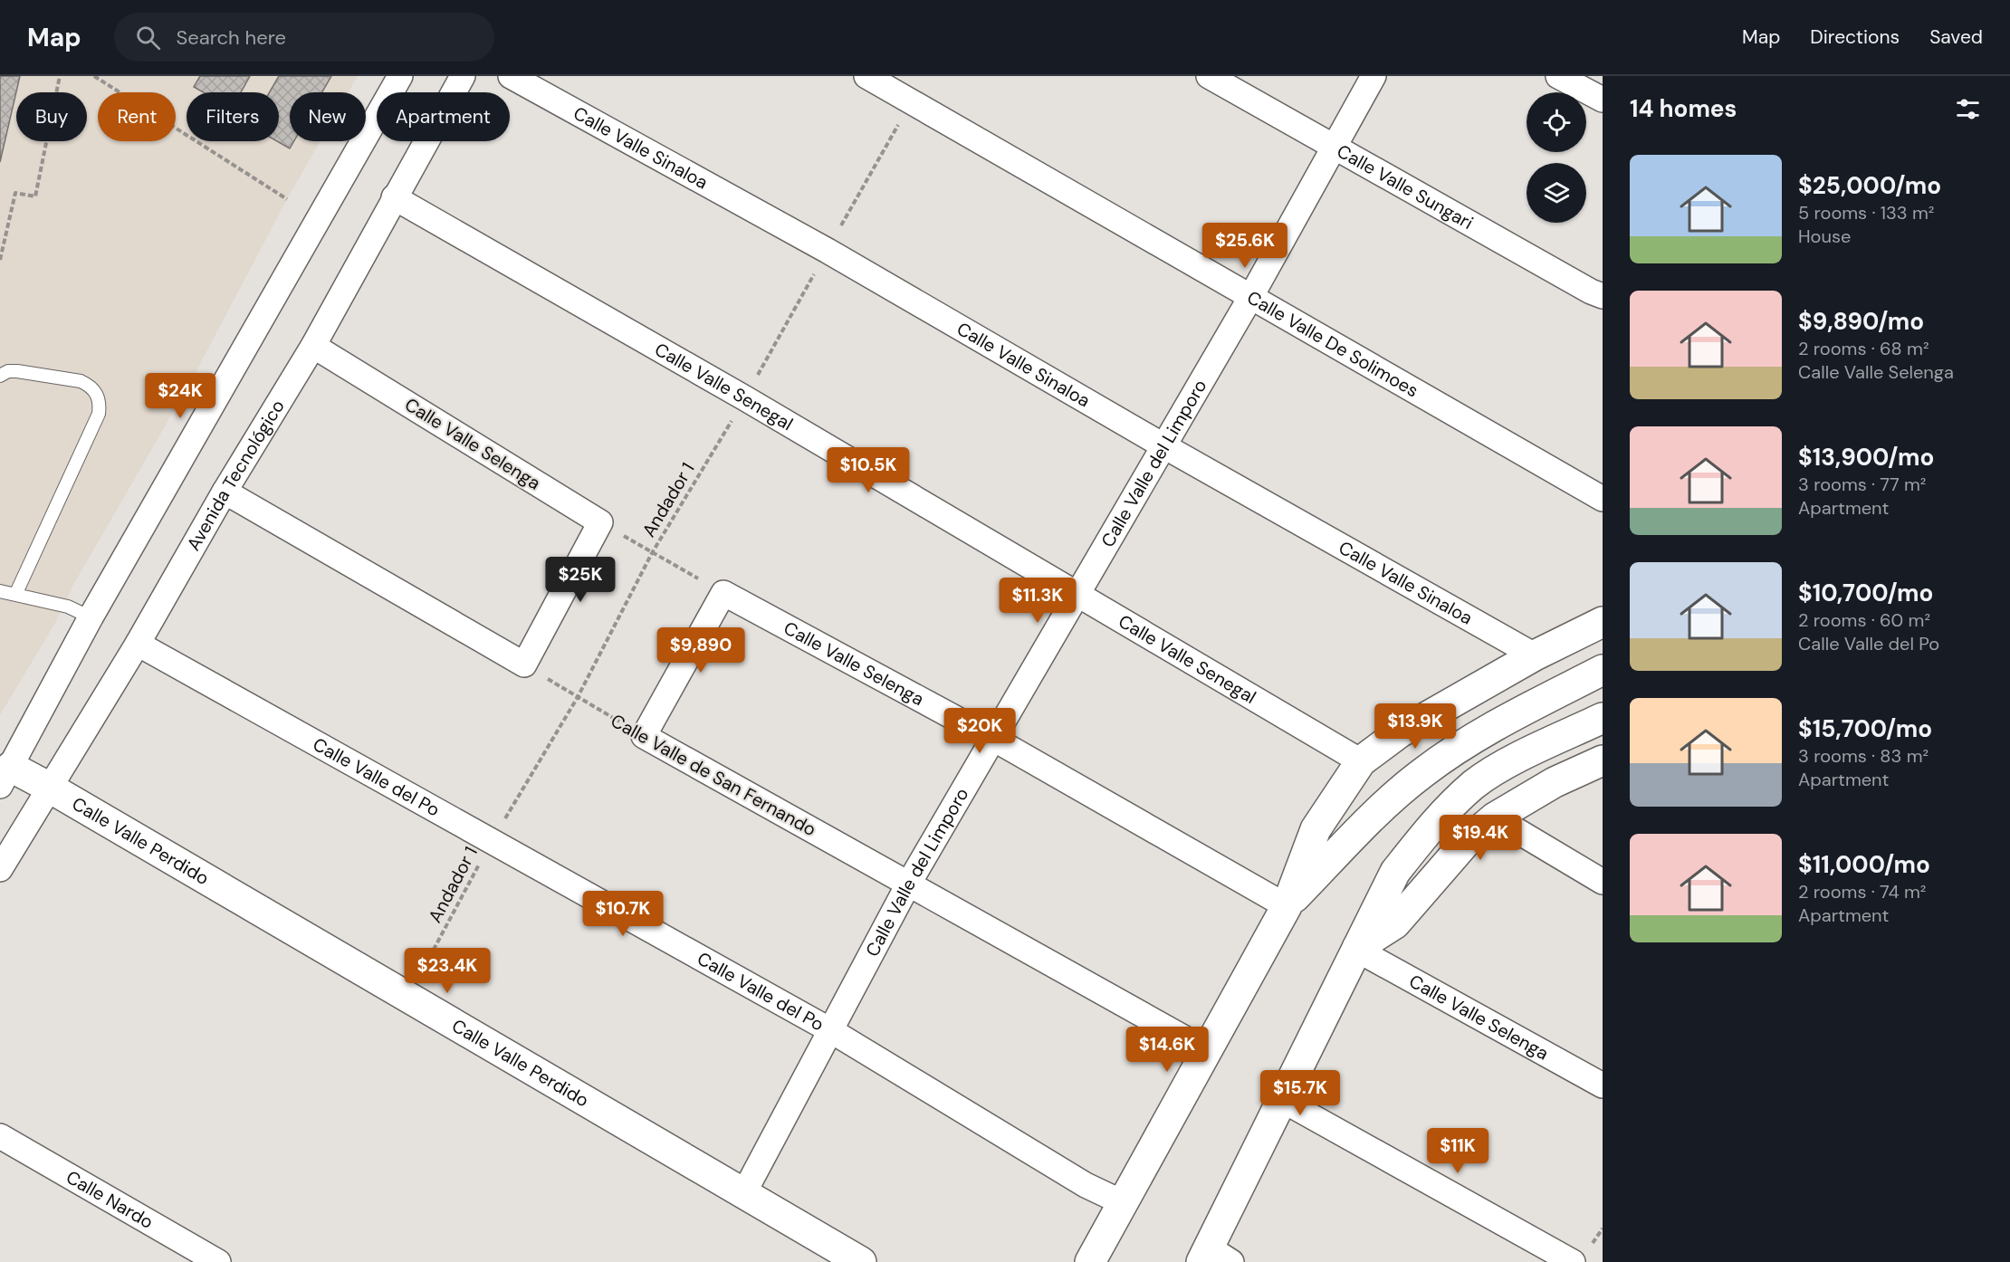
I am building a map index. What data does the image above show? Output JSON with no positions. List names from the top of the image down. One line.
{"streets":{"main road":["Calle Valle Perdido"],"street":["Calle Valle Sinaloa","Calle Valle Sungari","Calle Valle De Solimoes","Calle Valle Senegal","Calle Valle Selenga","Calle Valle del Limporo","Avenida Tecnológico","Calle Valle de San Fernando","Calle Valle del Po","Calle Nardo"],"path":["Andador 1"]},"crossings":[["Calle Valle Sinaloa","Calle Valle del Limporo"],["Calle Valle Sinaloa","Andador 1"],["Calle Valle Sungari","Calle Valle del Limporo"],["Calle Valle De Solimoes","Calle Valle del Limporo"],["Calle Valle De Solimoes","Andador 1"],["Calle Valle Senegal","Calle Valle del Limporo"],["Calle Valle Senegal","Avenida Tecnológico"],["Calle Valle Senegal","Andador 1"],["Calle Valle Selenga","Calle Valle del Limporo"],["Calle Valle Selenga","Avenida Tecnológico"],["Calle Valle del Limporo","Calle Valle de San Fernando"],["Calle Valle del Limporo","Calle Valle del Po"],["Calle Valle del Limporo","Calle Valle Perdido"],["Avenida Tecnológico","Calle Valle del Po"],["Avenida Tecnológico","Calle Valle Perdido"],["Andador 1","Calle Valle de San Fernando"],["Andador 1","Calle Valle del Po"],["Andador 1","Calle Valle Perdido"]],"page":{"header":"Map","search":"Search here","nav":["Map","Directions","Saved"],"heading":"14 homes","chip":["Buy","Rent","Filters","New","Apartment"],"list":[{"name":"$25,000/mo","note":"5 rooms · 133 m² · House"},{"name":"$9,890/mo","note":"2 rooms · 68 m² · Calle Valle Selenga"},{"name":"$13,900/mo","note":"3 rooms · 77 m² · Apartment"},{"name":"$10,700/mo","note":"2 rooms · 60 m² · Calle Valle del Po"},{"name":"$15,700/mo","note":"3 rooms · 83 m² · Apartment"},{"name":"$11,000/mo","note":"2 rooms · 74 m² · Apartment"}],"price":["$25.6K","$24K","$10.5K","$25K","$11.3K","$9,890","$13.9K","$20K","$19.4K","$10.7K","$23.4K","$14.6K","$15.7K","$11K"]}}
